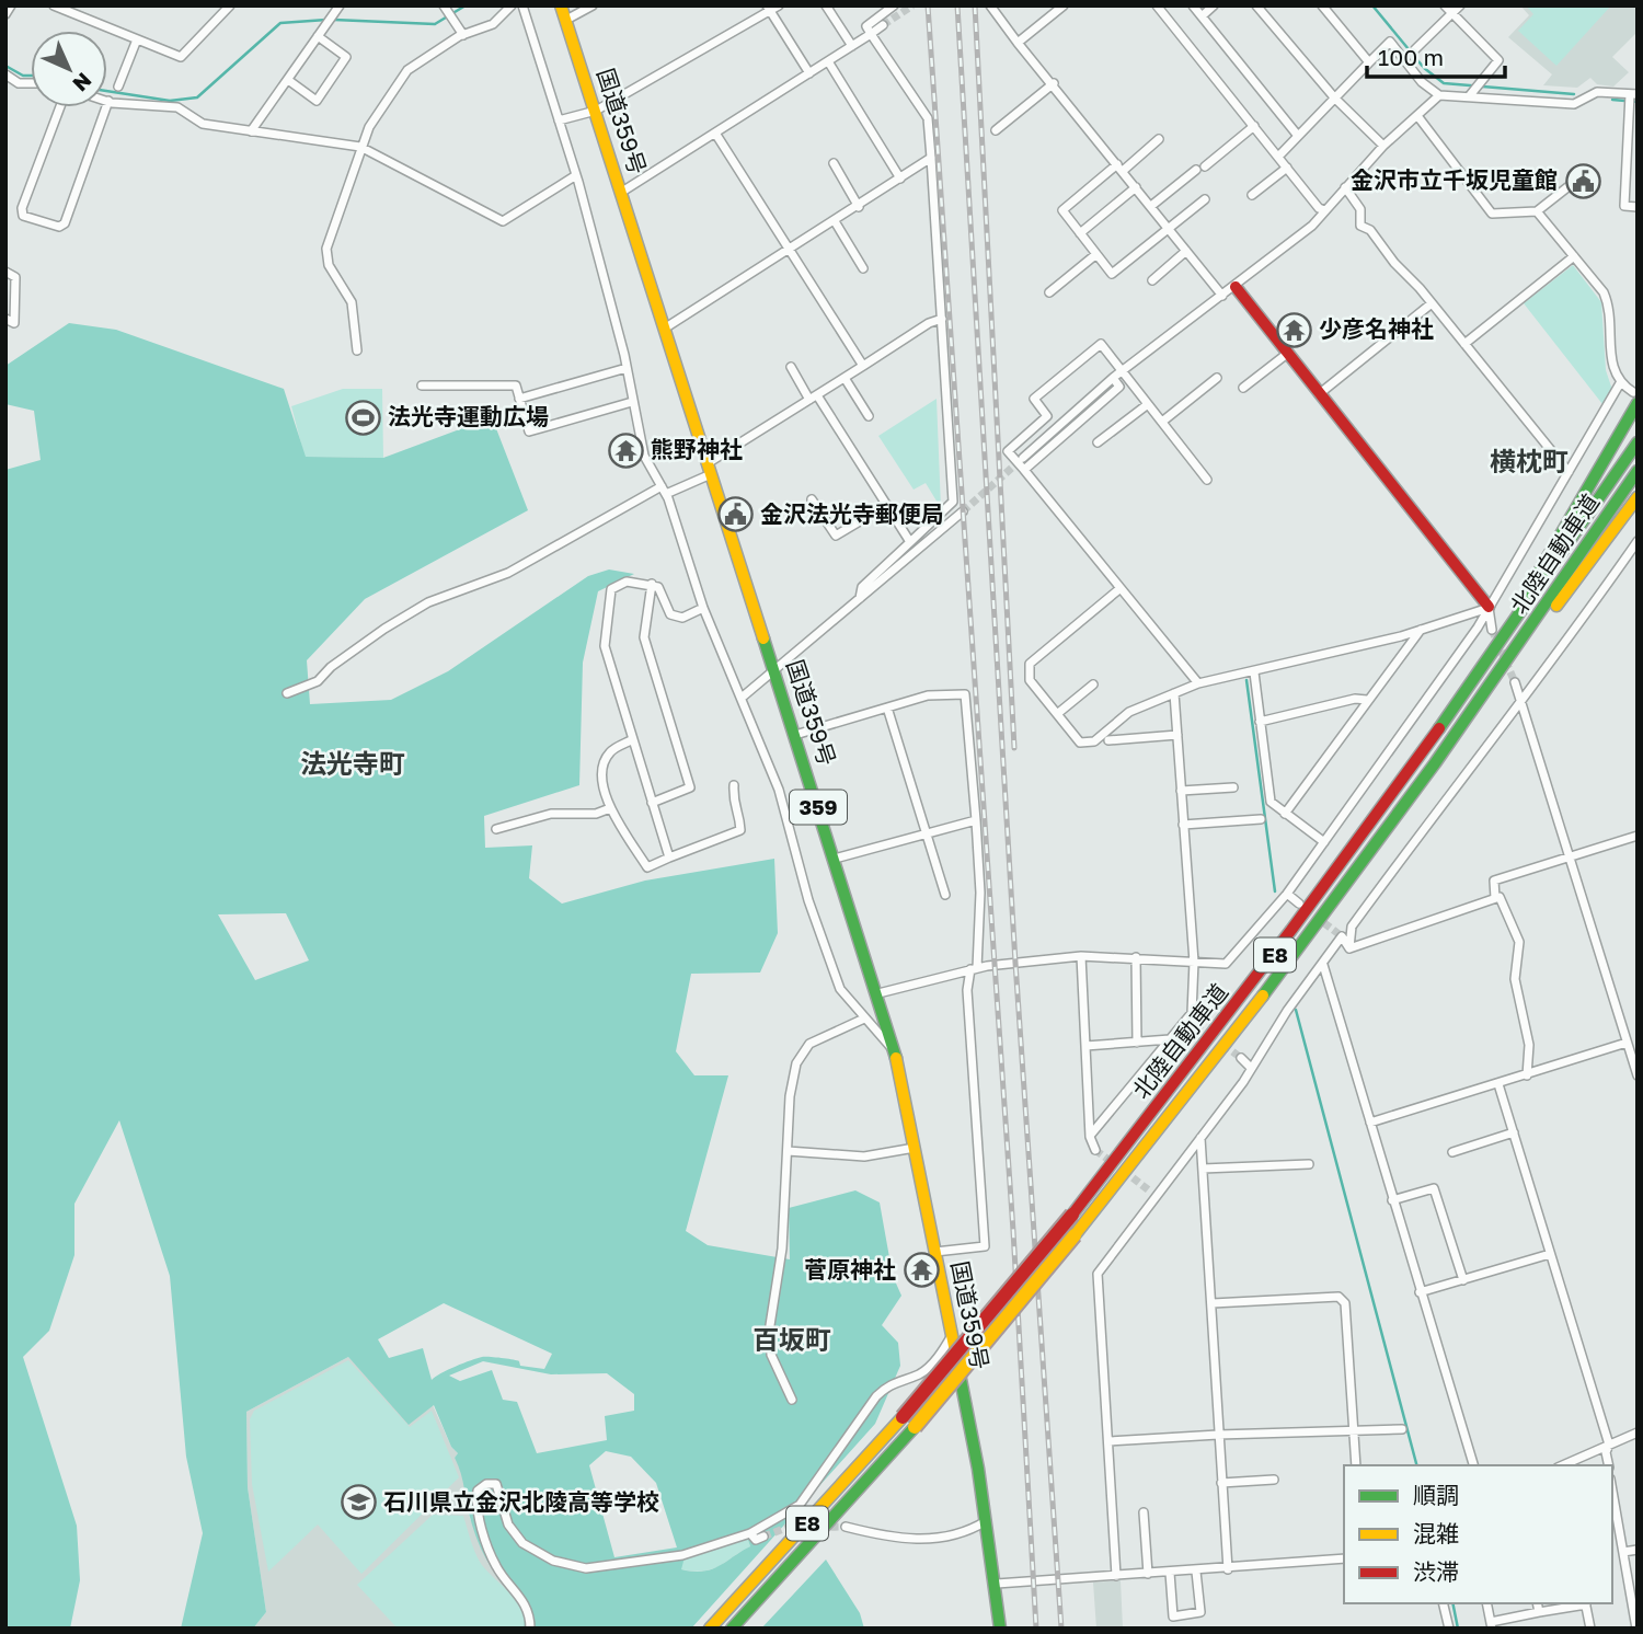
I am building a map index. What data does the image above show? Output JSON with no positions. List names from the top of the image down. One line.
{"streets":{"main road":["国道359号","北陸自動車道","359","E8"]},"districts":["横枕町","法光寺町","百坂町"],"places":{"public building":["金沢市立千坂児童館","金沢法光寺郵便局"],"temple":["少彦名神社","熊野神社","菅原神社"],"sports":["法光寺運動広場"],"school or university":["石川県立金沢北陵高等学校"]},"legend":["順調","混雑","渋滞"],"scale_bar":"100 m","north":"bottom right"}
